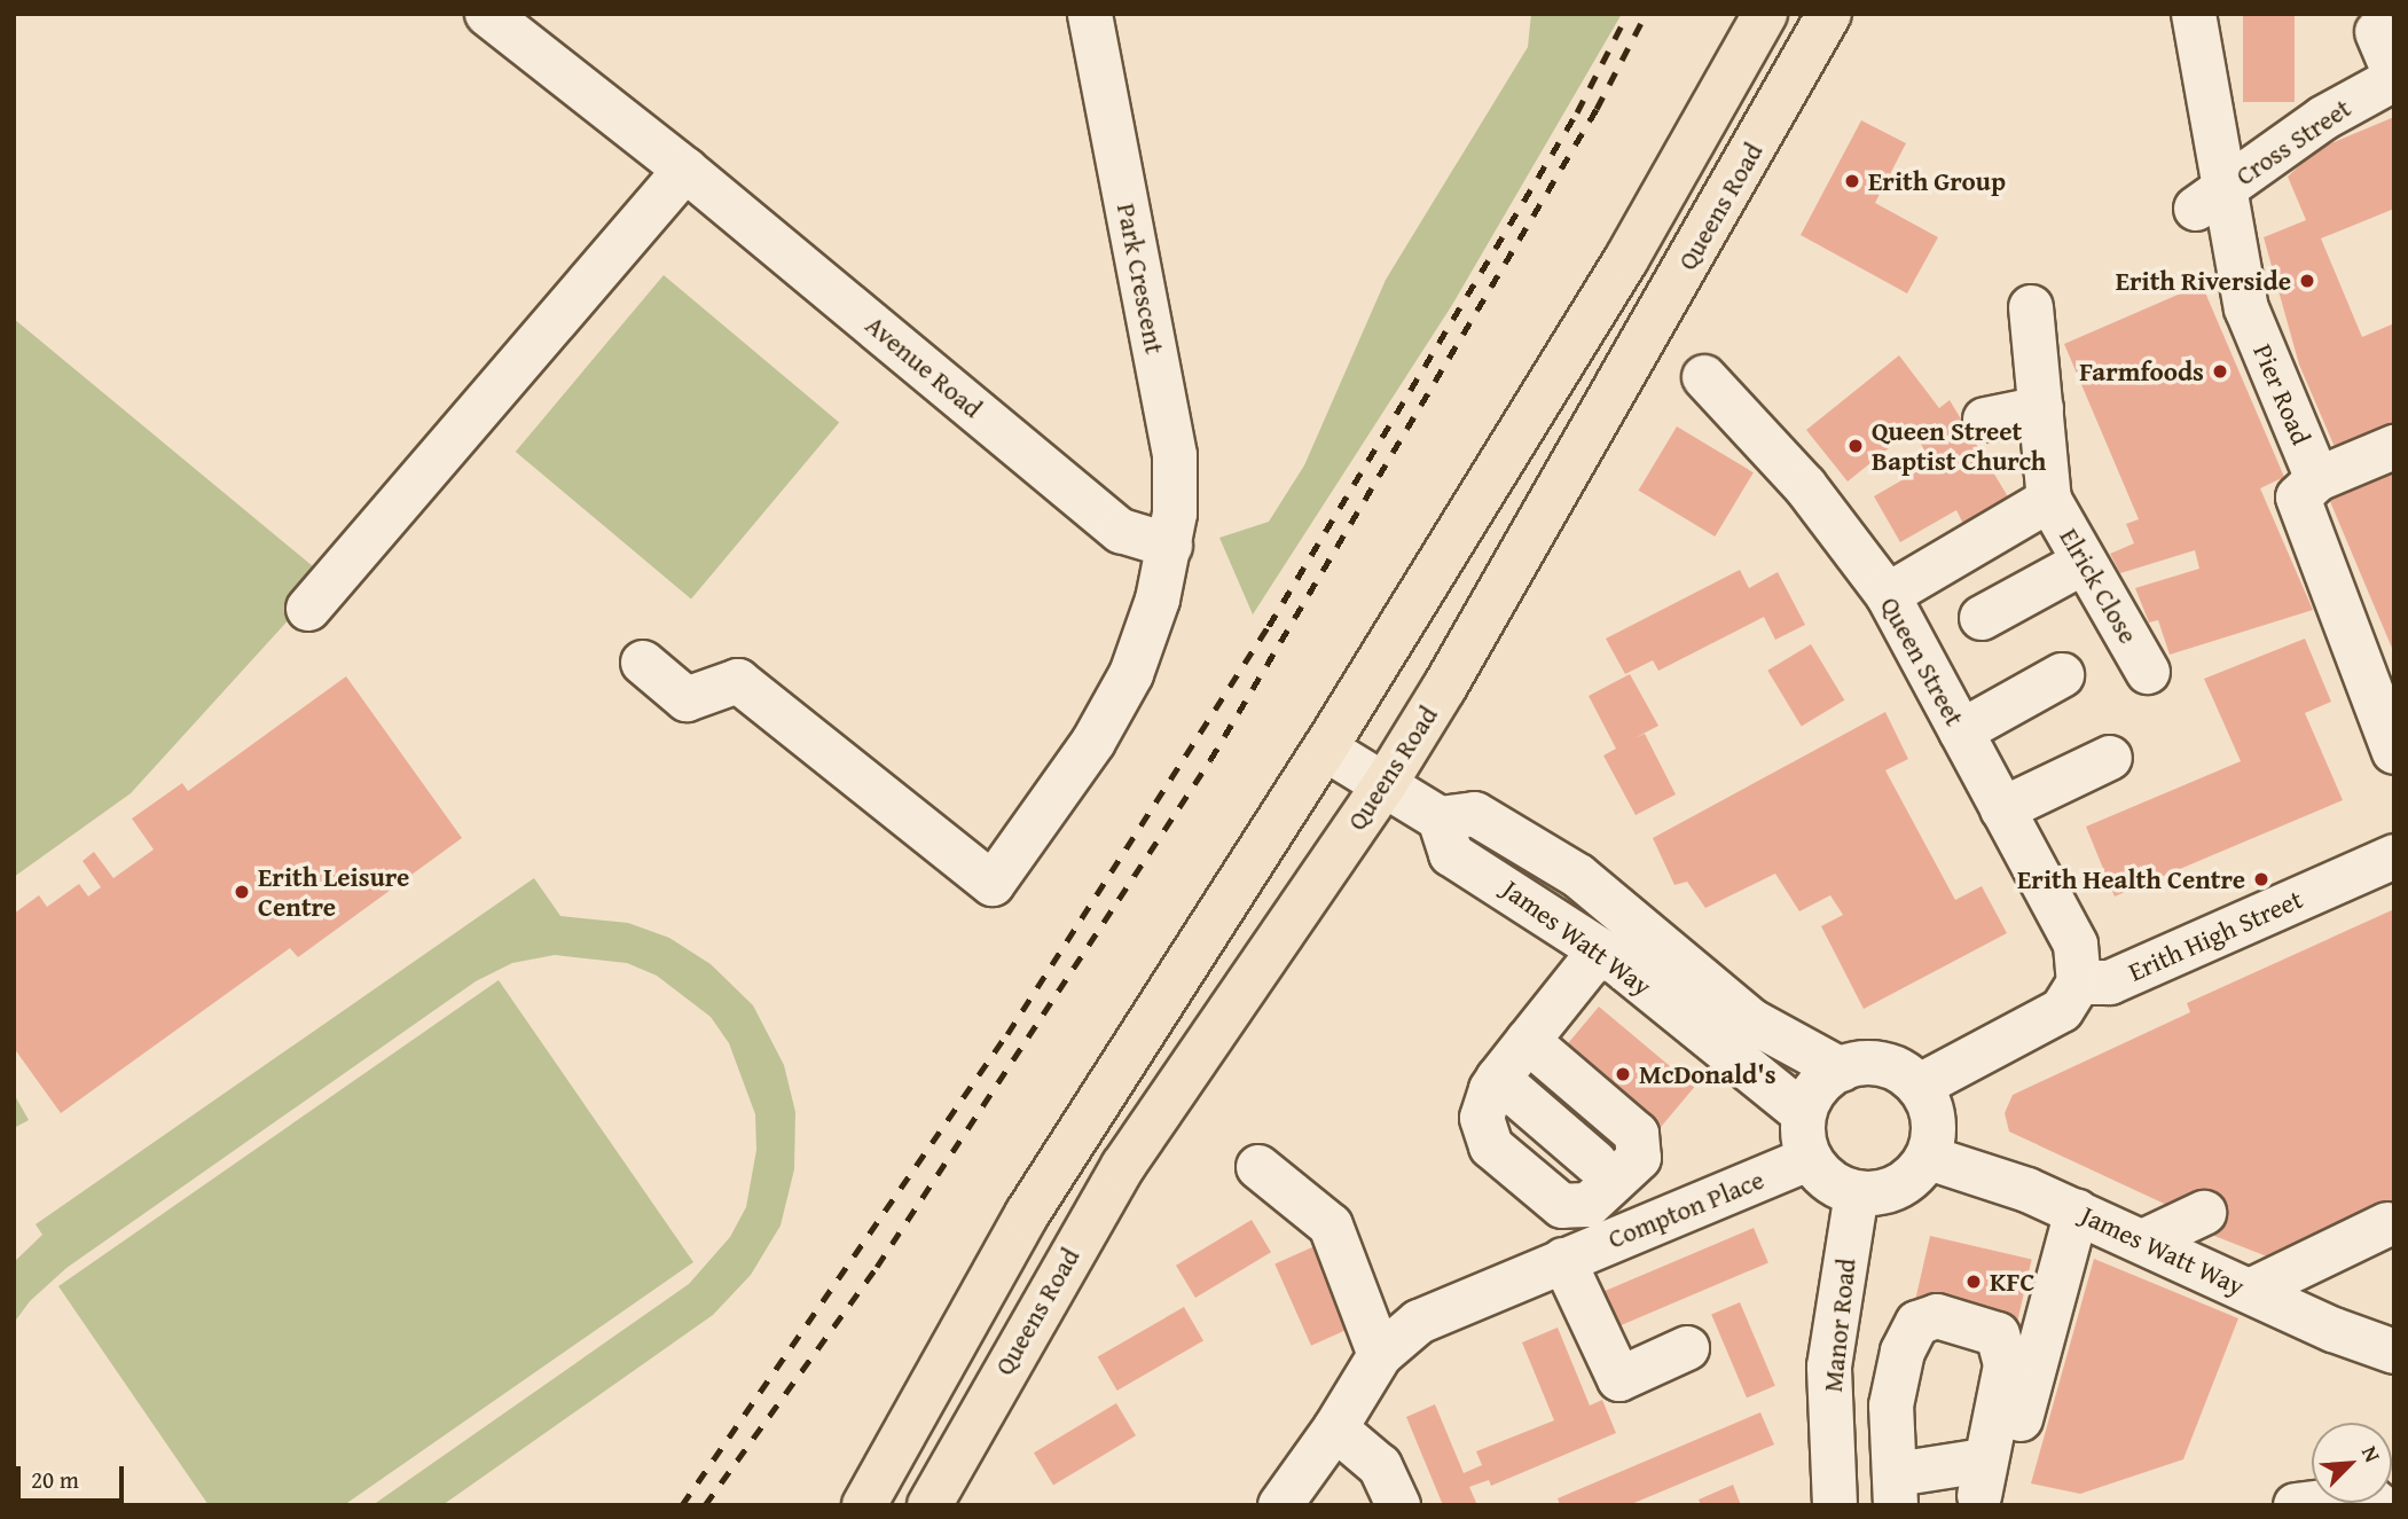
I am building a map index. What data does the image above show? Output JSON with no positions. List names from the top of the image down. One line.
{"streets":{"main road":["Queens Road"],"street":["Cross Street","Park Crescent","Avenue Road","Pier Road","Elrick Close","Queen Street","Erith High Street","James Watt Way","Compton Place","Manor Road"]},"crossings":[["Cross Street","Pier Road"],["Park Crescent","Avenue Road"],["Elrick Close","Queen Street"],["Queen Street","Erith High Street"],["James Watt Way","Compton Place"],["James Watt Way","Manor Road"],["Compton Place","Manor Road"]],"places":["Erith Group","Erith Riverside","Farmfoods","Queen Street Baptist Church","Erith Health Centre","Erith Leisure Centre","McDonald's","KFC"],"scale_bar":"20 m","north":"top right"}
